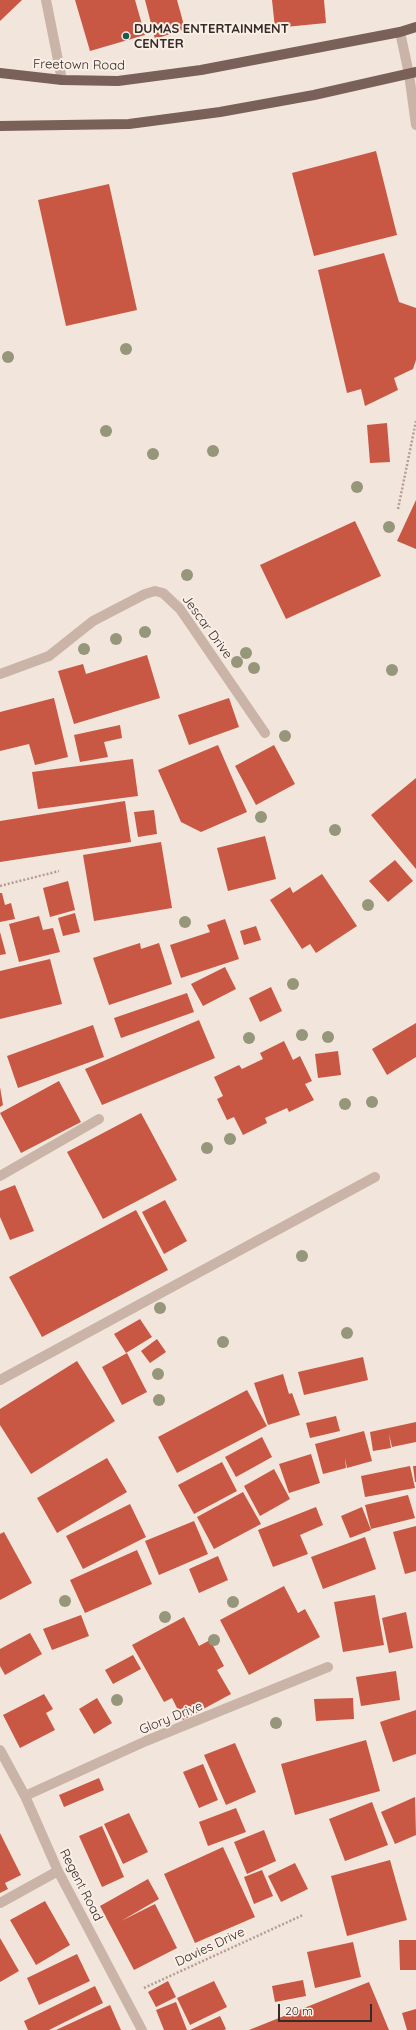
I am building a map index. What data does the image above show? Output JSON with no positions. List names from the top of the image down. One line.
{"streets":{"main road":["Freetown Road"],"street":["Jescar Drive","Glory Drive","Regent Road"],"path":["Davies Drive"]},"crossings":[["Glory Drive","Regent Road"],["Regent Road","Davies Drive"]],"places":["DUMAS ENTERTAINMENT CENTER"],"scale_bar":"20 m"}
